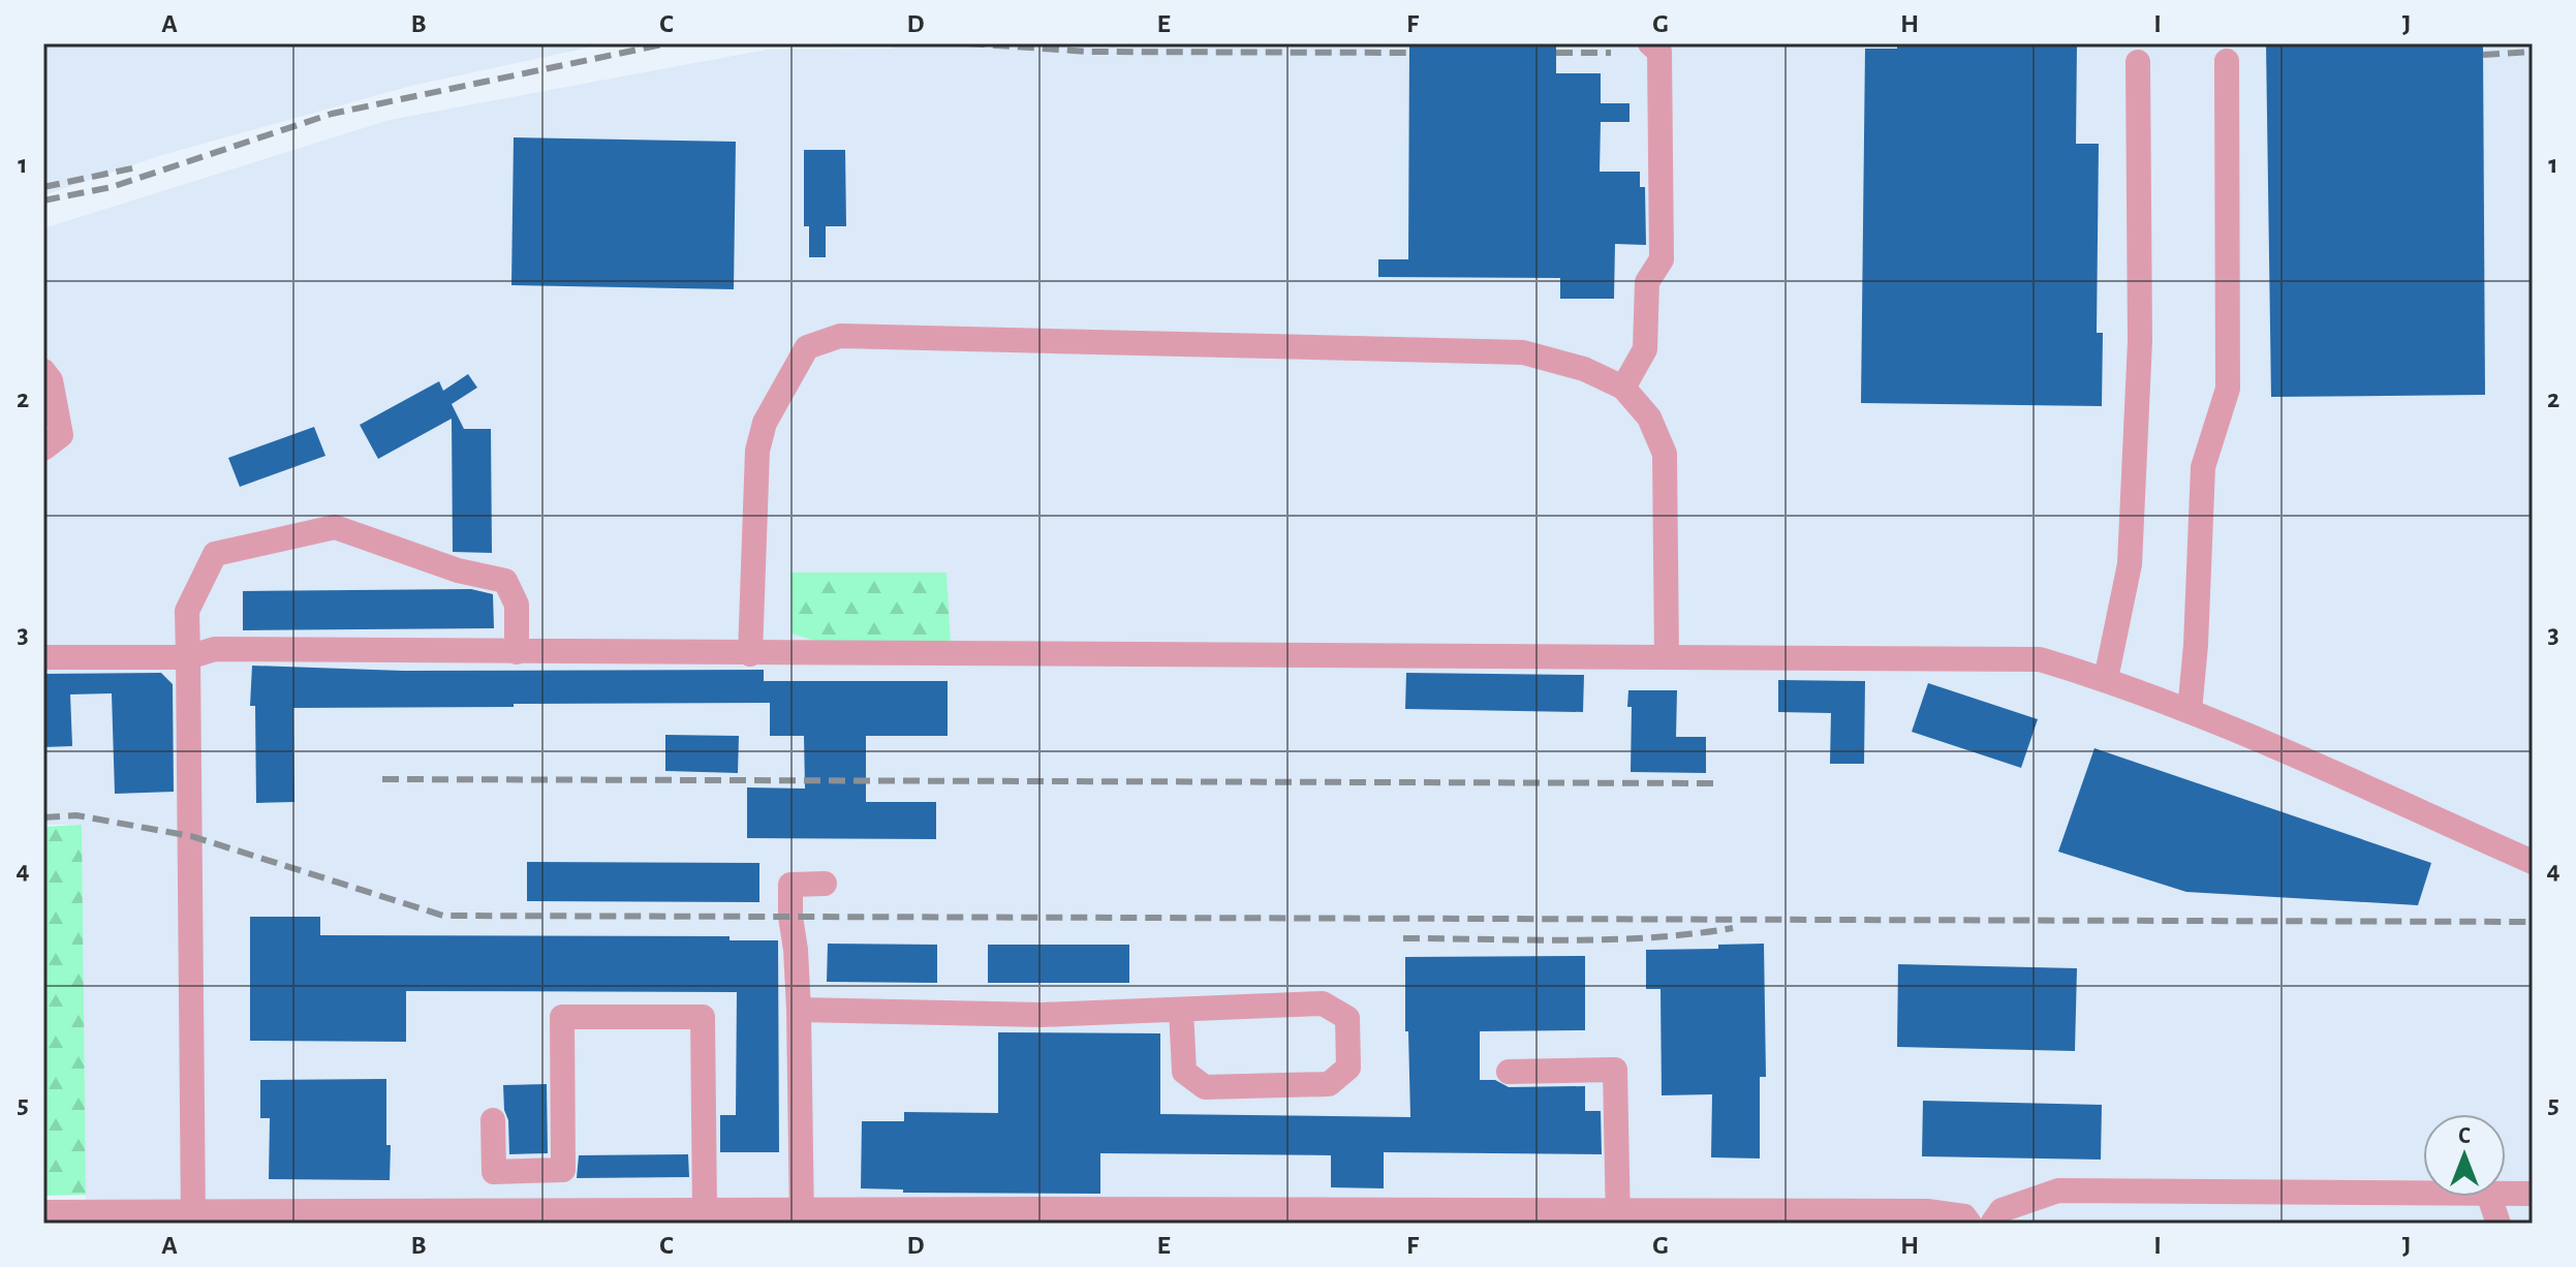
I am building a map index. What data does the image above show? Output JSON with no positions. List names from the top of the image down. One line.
{"north":"top","grid":{"columns":["A","B","C","D","E","F","G","H","I","J"],"rows":["1","2","3","4","5"]}}
